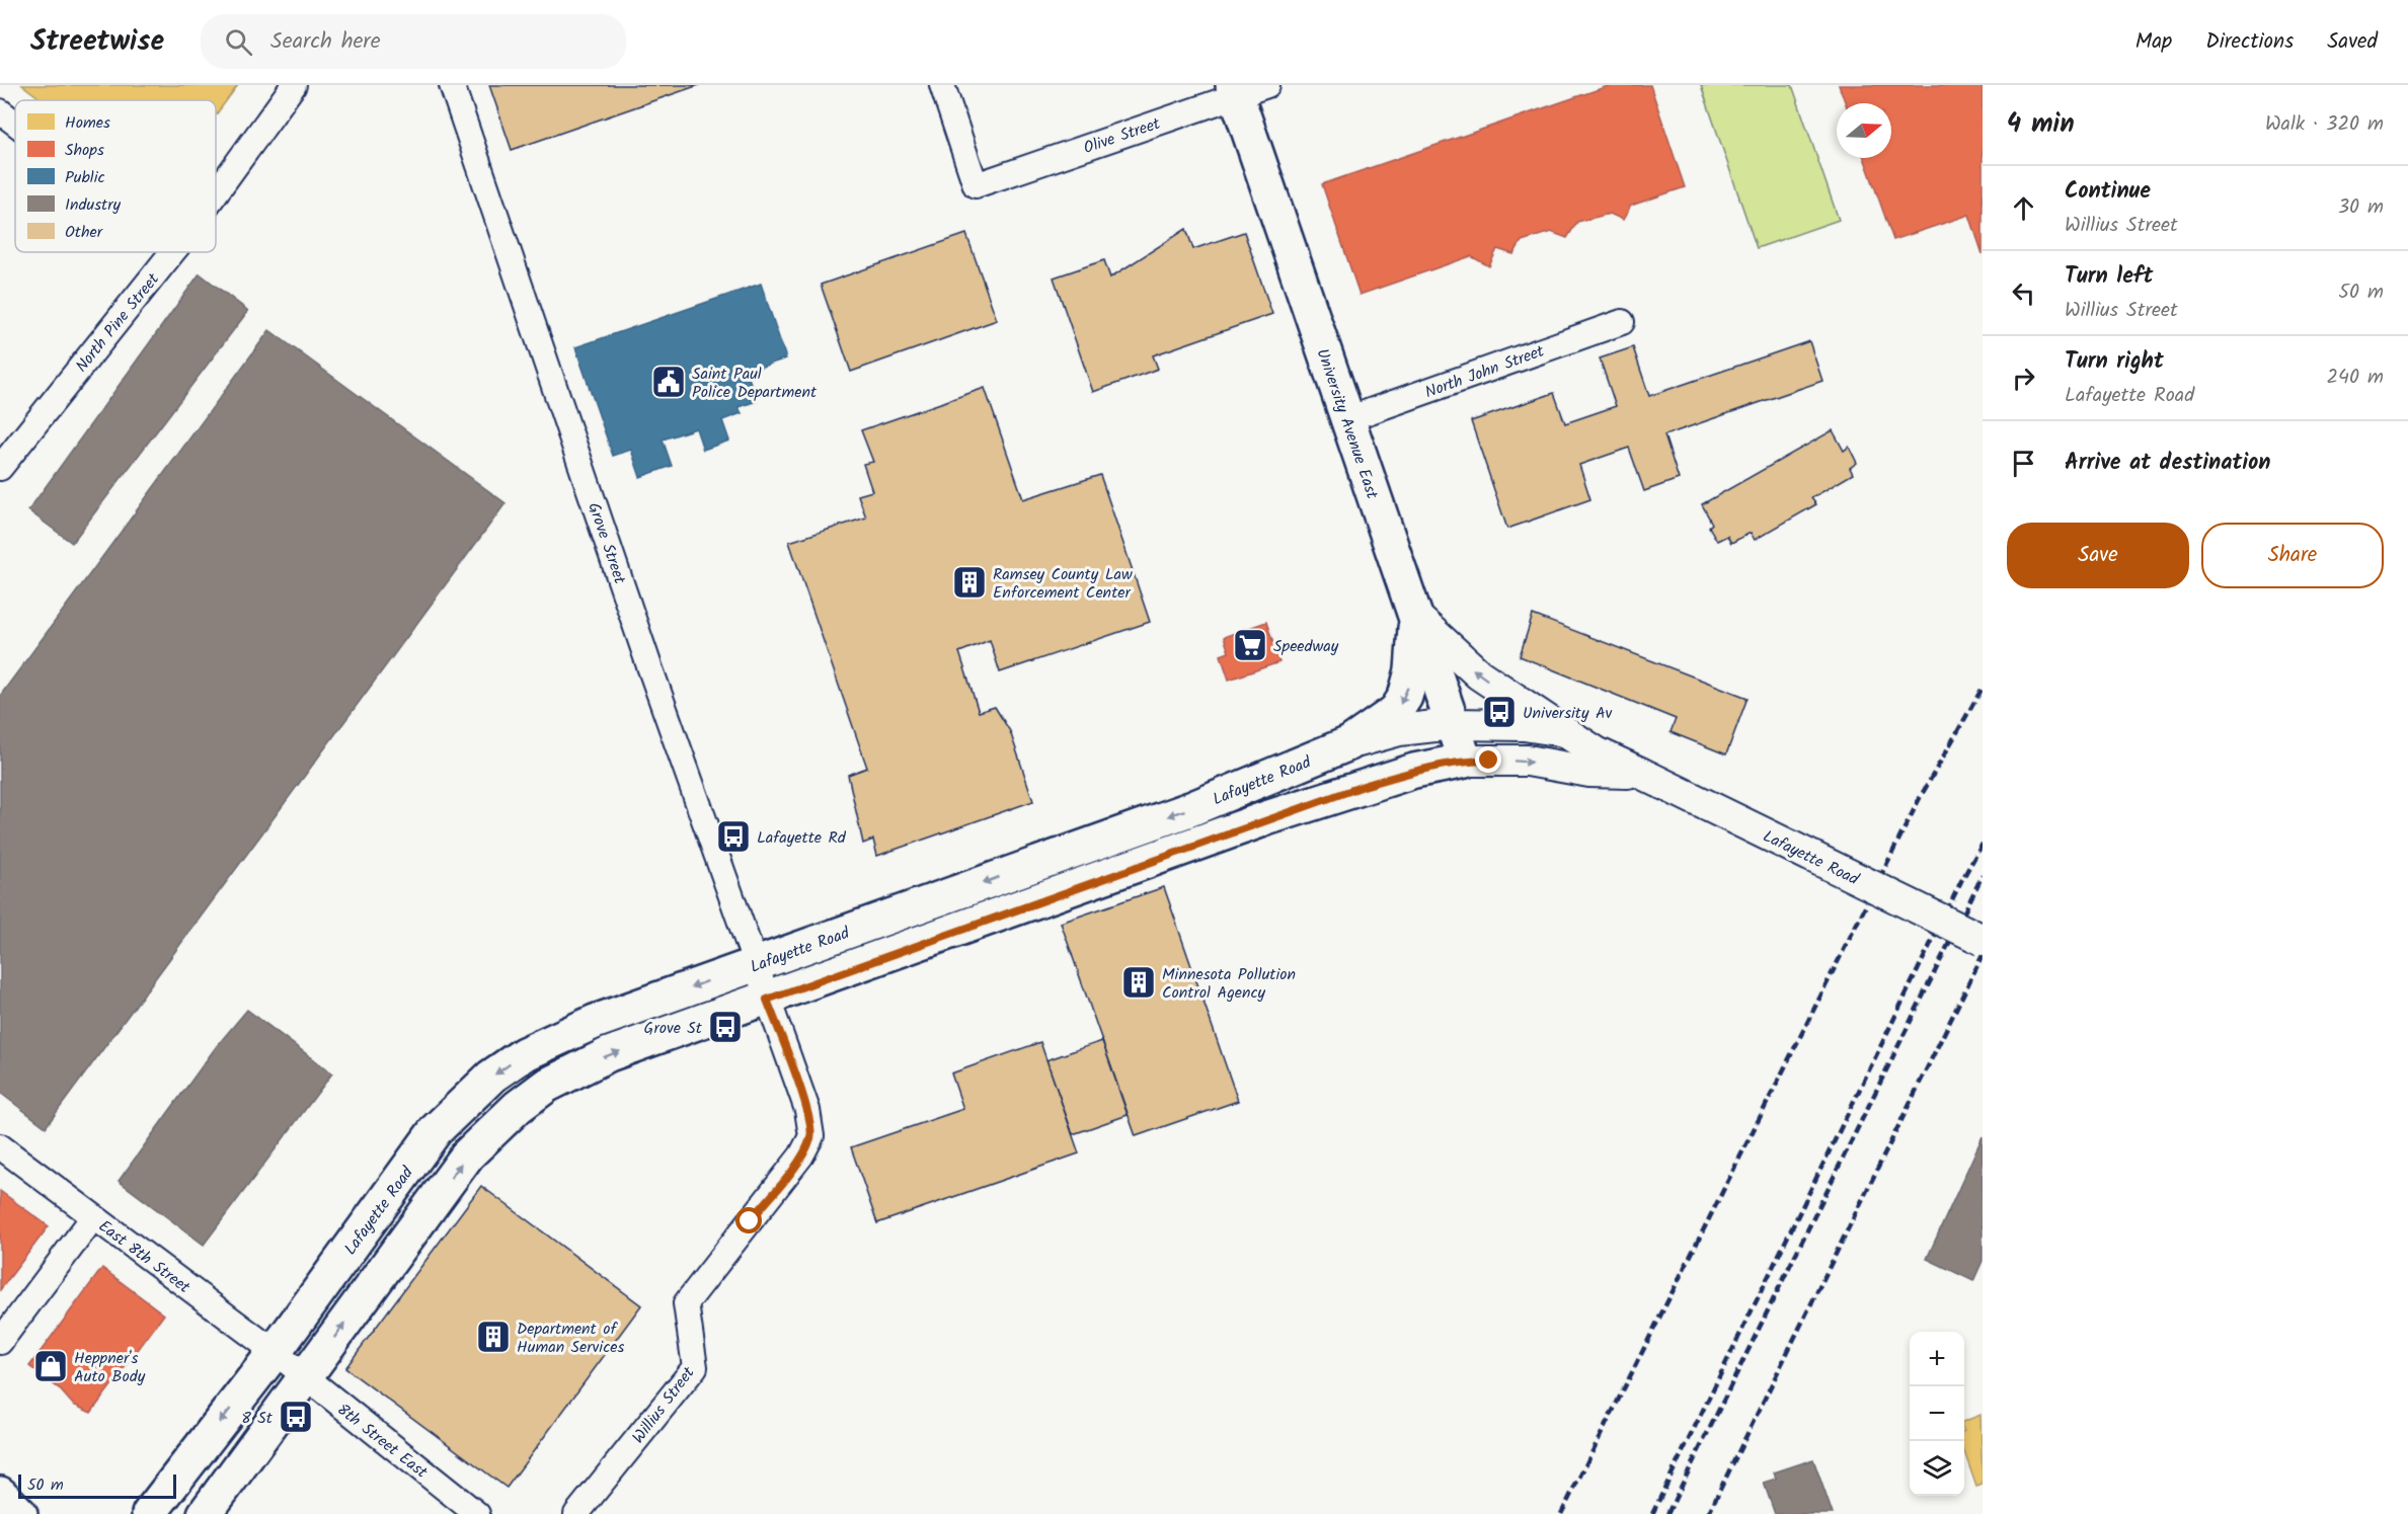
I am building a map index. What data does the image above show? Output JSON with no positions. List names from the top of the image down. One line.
{"streets":{"main road":["University Avenue East","Lafayette Road"],"street":["Olive Street","North Pine Street","North John Street","Grove Street","East 8th Street","Willius Street","8th Street East"]},"crossings":[["Olive Street","University Avenue East"],["North John Street","University Avenue East"],["University Avenue East","Lafayette Road"],["Grove Street","Lafayette Road"],["Grove Street","Willius Street"],["Lafayette Road","East 8th Street"],["Lafayette Road","Willius Street"],["Lafayette Road","8th Street East"],["East 8th Street","8th Street East"]],"places":{"public building":["Saint Paul Police Department"],"building":["Ramsey County Law Enforcement Center","Minnesota Pollution Control Agency","Department of Human Services"],"supermarket":["Speedway"],"bus stop":["University Av","Lafayette Rd","Grove St","8 St"],"shop":["Heppner's Auto Body"]},"legend":["Homes","Shops","Public","Industry","Other"],"scale_bar":"50 m","north":"right","page":{"header":"Streetwise","search":"Search here","nav":["Map","Directions","Saved"],"heading":["4 min","Walk · 320 m"],"list":[["Continue","Willius Street","30 m"],["Turn left","Willius Street","50 m"],["Turn right","Lafayette Road","240 m"],"Arrive at destination"],"buttons":["Save","Share"],"map_buttons":["+","−"],"scale":"50 m"}}
